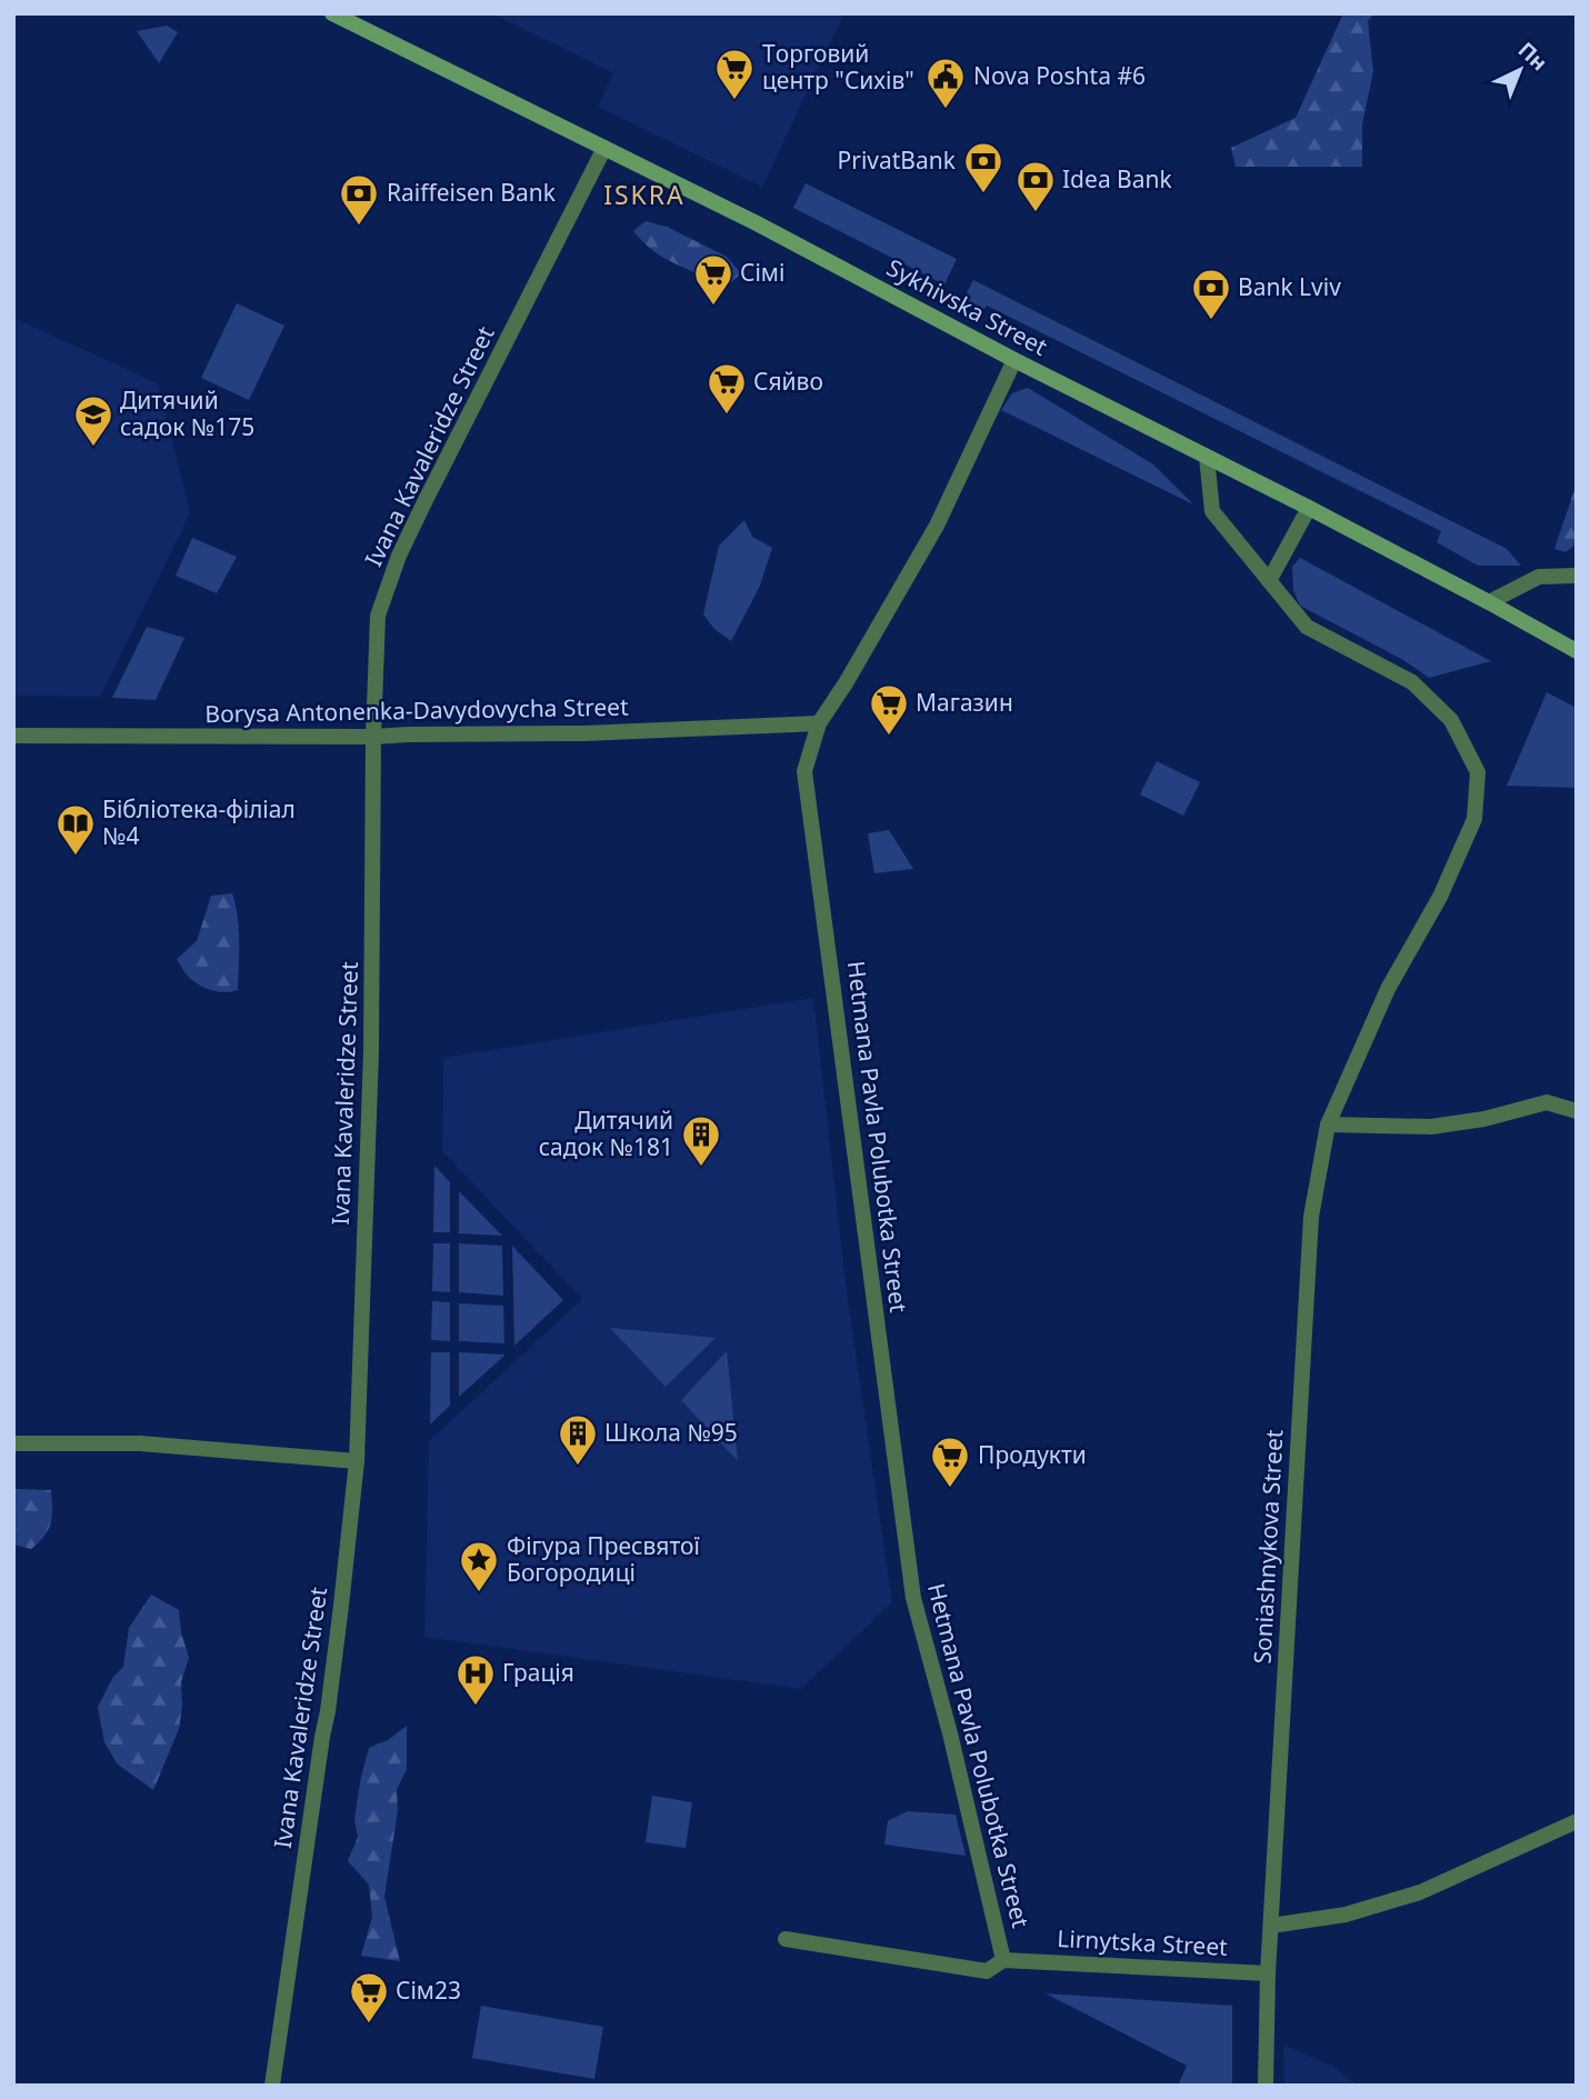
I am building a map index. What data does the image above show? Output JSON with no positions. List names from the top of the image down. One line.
{"streets":{"main road":["Sykhivska Street"],"street":["Ivana Kavaleridze Street","Borysa Antonenka-Davydovycha Street","Hetmana Pavla Polubotka Street","Soniashnykova Street","Lirnytska Street"]},"crossings":[["Sykhivska Street","Ivana Kavaleridze Street"],["Sykhivska Street","Hetmana Pavla Polubotka Street"],["Sykhivska Street","Soniashnykova Street"],["Ivana Kavaleridze Street","Borysa Antonenka-Davydovycha Street"],["Borysa Antonenka-Davydovycha Street","Hetmana Pavla Polubotka Street"],["Hetmana Pavla Polubotka Street","Lirnytska Street"],["Soniashnykova Street","Lirnytska Street"]],"districts":["ISKRA"],"places":{"supermarket":["Tорговий центр \"Сихів\"","Сімі","Сяйво","Магазин","Продукти","Сім23"],"public building":["Nova Poshta #6"],"bank":["PrivatBank","Idea Bank","Raiffeisen Bank","Bank Lviv"],"school or university":["Дитячий садок №175"],"library":["Бібліотека-філіал №4"],"building":["Дитячий садок №181","Школа №95"],"place":["Фігура Пресвятої Богородиці"],"hospital":["Грація"]},"north":"top right"}
